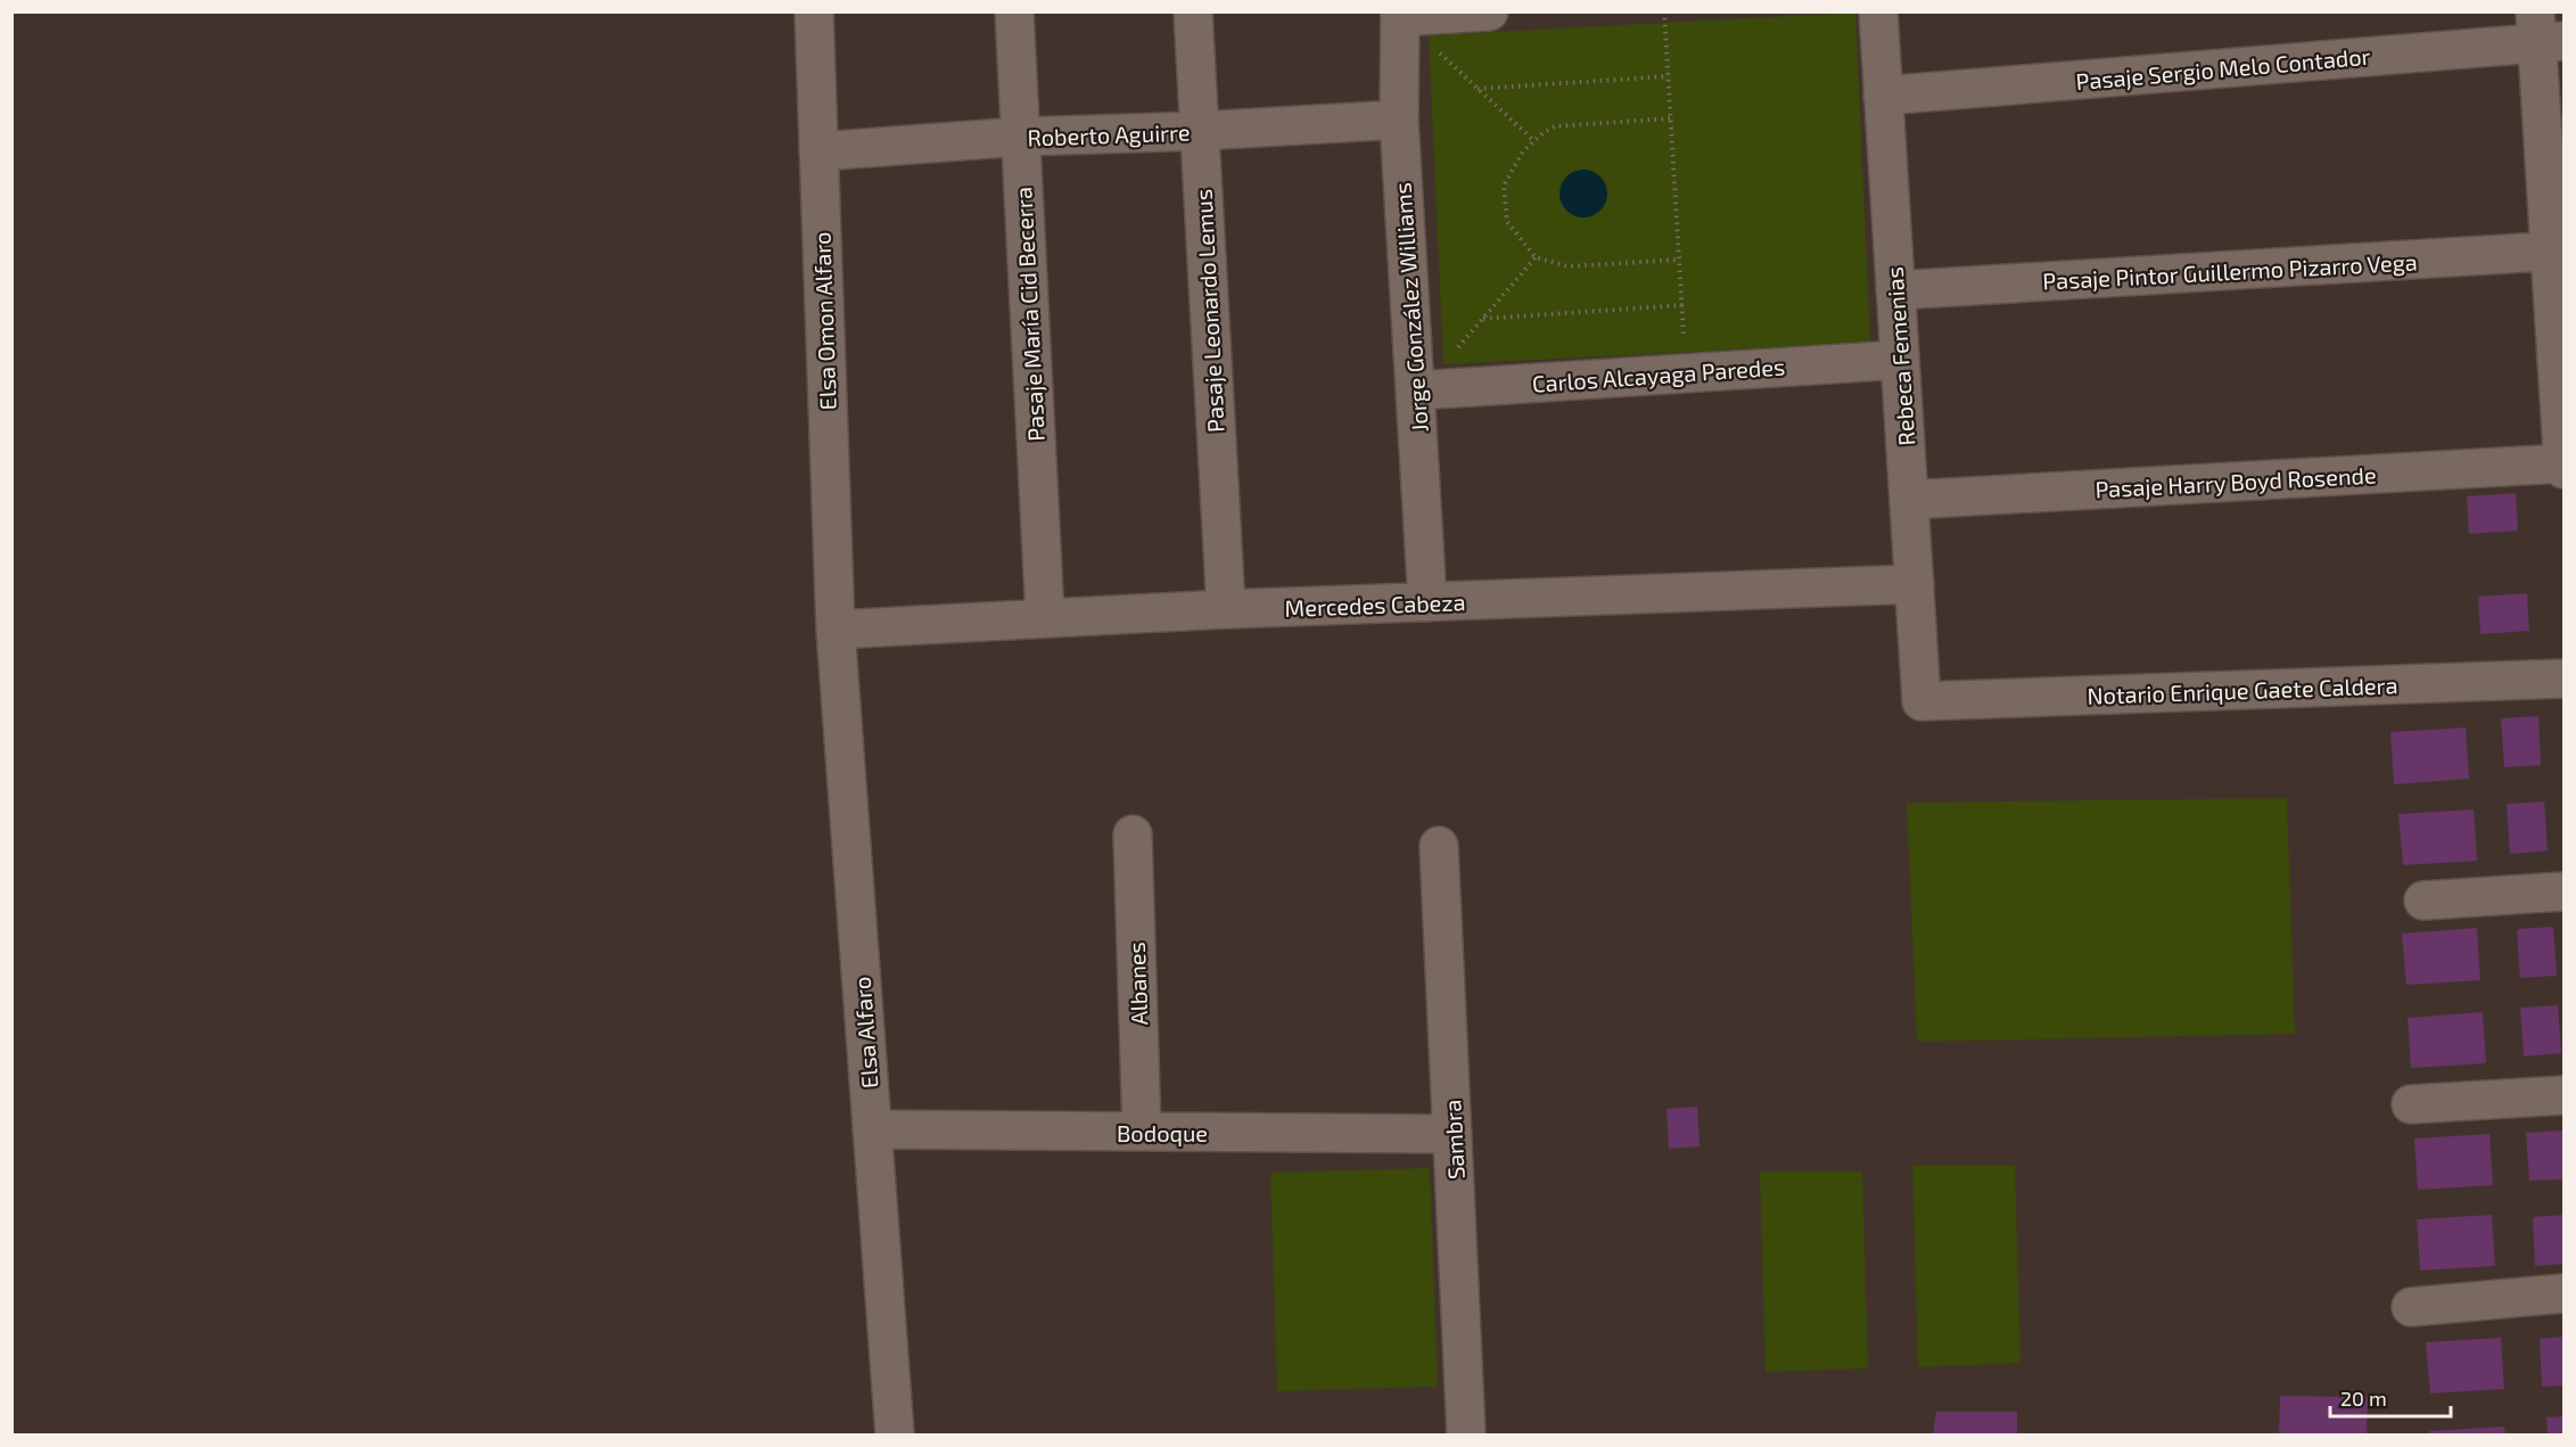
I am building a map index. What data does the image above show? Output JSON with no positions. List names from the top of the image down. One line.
{"streets":{"street":["Pasaje Sergio Melo Contador","Roberto Aguirre","Pasaje Pintor Guillermo Pizarro Vega","Jorge González Williams","Pasaje Leonardo Lemus","Pasaje María Cid Becerra","Elsa Omon Alfaro","Rebeca Femenias","Carlos Alcayaga Paredes","Pasaje Harry Boyd Rosende","Mercedes Cabeza","Notario Enrique Gaete Caldera","Albanes","Elsa Alfaro","Bodoque","Sambra"]},"crossings":[["Pasaje Sergio Melo Contador","Rebeca Femenias"],["Roberto Aguirre","Jorge González Williams"],["Roberto Aguirre","Pasaje Leonardo Lemus"],["Roberto Aguirre","Pasaje María Cid Becerra"],["Roberto Aguirre","Elsa Omon Alfaro"],["Pasaje Pintor Guillermo Pizarro Vega","Rebeca Femenias"],["Jorge González Williams","Carlos Alcayaga Paredes"],["Jorge González Williams","Mercedes Cabeza"],["Pasaje Leonardo Lemus","Mercedes Cabeza"],["Pasaje María Cid Becerra","Mercedes Cabeza"],["Elsa Omon Alfaro","Mercedes Cabeza"],["Elsa Omon Alfaro","Elsa Alfaro"],["Rebeca Femenias","Carlos Alcayaga Paredes"],["Rebeca Femenias","Pasaje Harry Boyd Rosende"],["Rebeca Femenias","Mercedes Cabeza"],["Rebeca Femenias","Notario Enrique Gaete Caldera"],["Mercedes Cabeza","Elsa Alfaro"],["Albanes","Bodoque"],["Elsa Alfaro","Bodoque"],["Bodoque","Sambra"]],"scale_bar":"20 m"}
